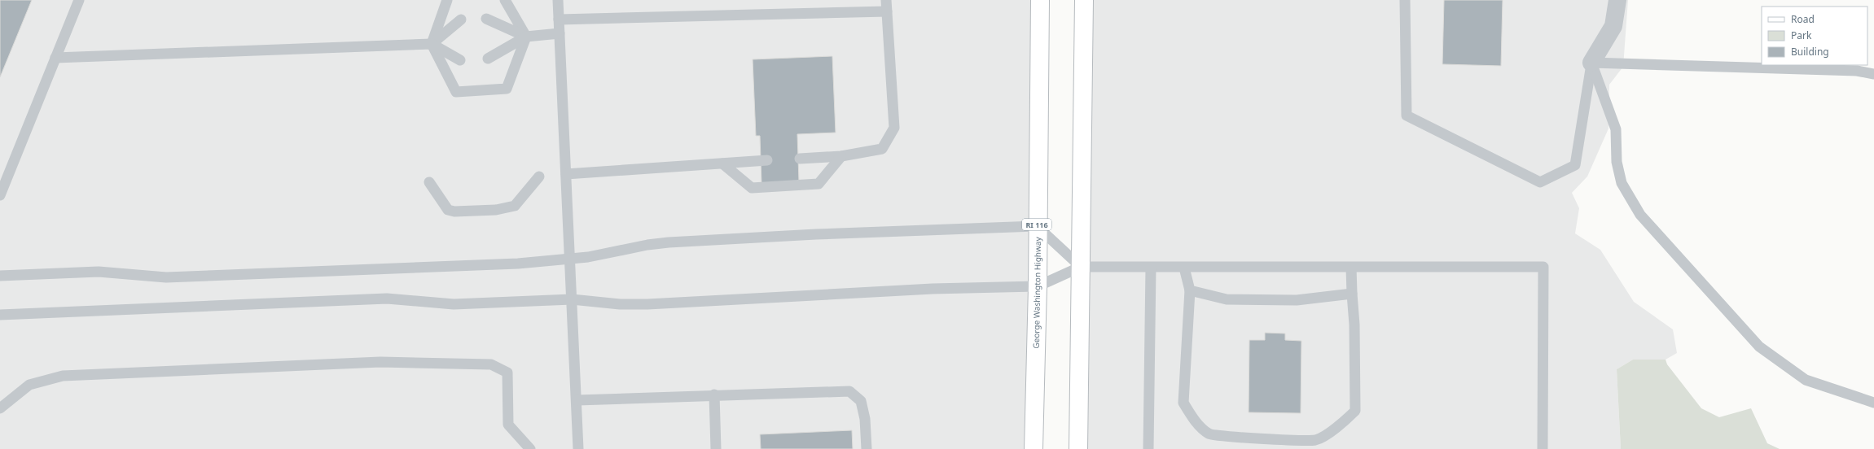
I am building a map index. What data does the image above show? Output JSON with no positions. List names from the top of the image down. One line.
{"streets":{"main road":["RI 116","George Washington Highway"]},"legend":["Road","Park","Building"]}
